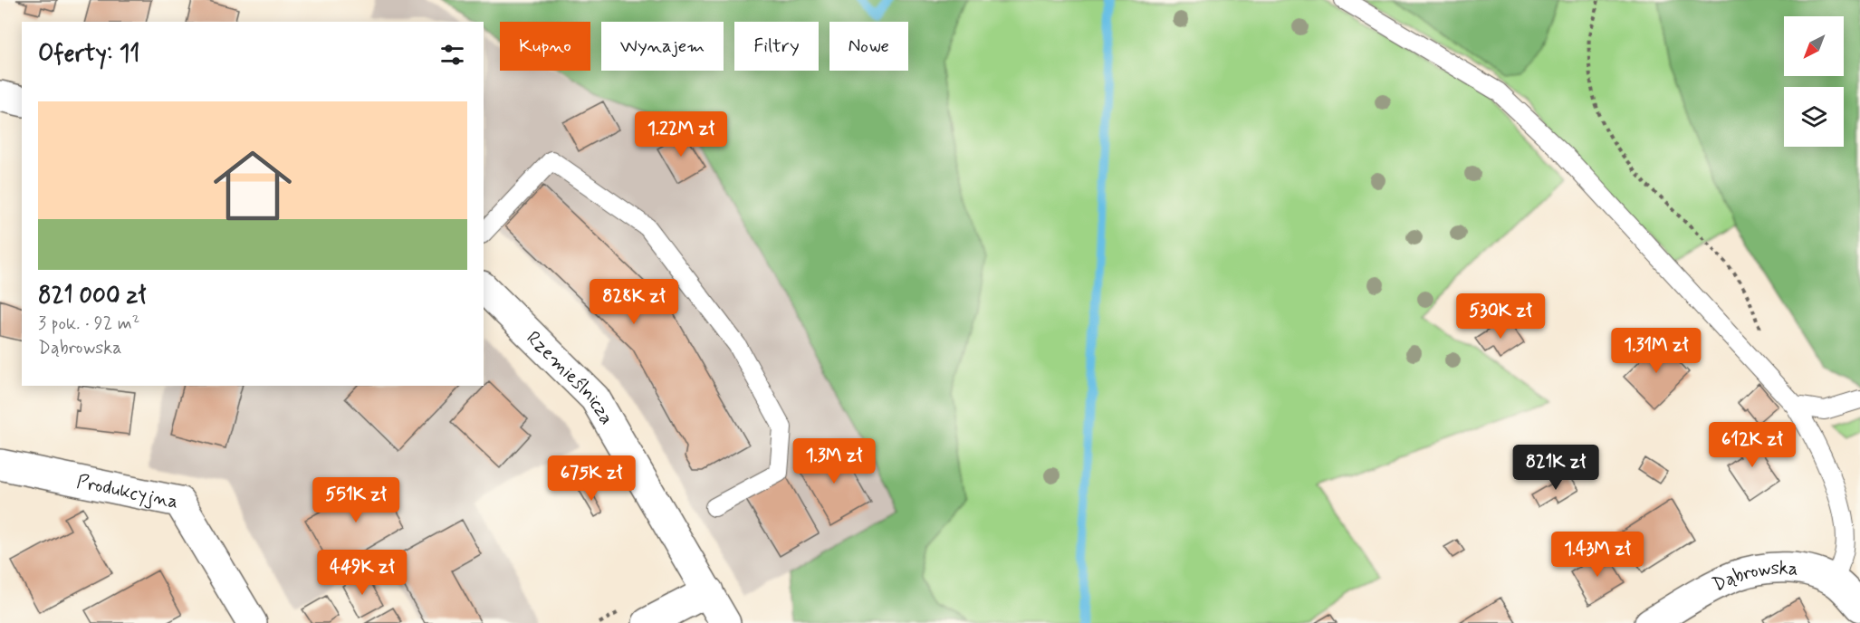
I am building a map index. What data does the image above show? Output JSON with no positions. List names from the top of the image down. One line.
{"streets":{"street":["Rzemieślnicza","Produkcyjna","Dąbrowska"]},"north":"bottom left","page":{"chip":["Kupno","Wynajem","Filtry","Nowe"],"heading":"Oferty: 11","list":[{"name":"821 000 zł","note":"3 pok. · 92 m² · Dąbrowska"}],"price":["1.22M zł","828K zł","530K zł","1.31M zł","612K zł","1.3M zł","821K zł","675K zł","551K zł","1.43M zł","449K zł"]}}
